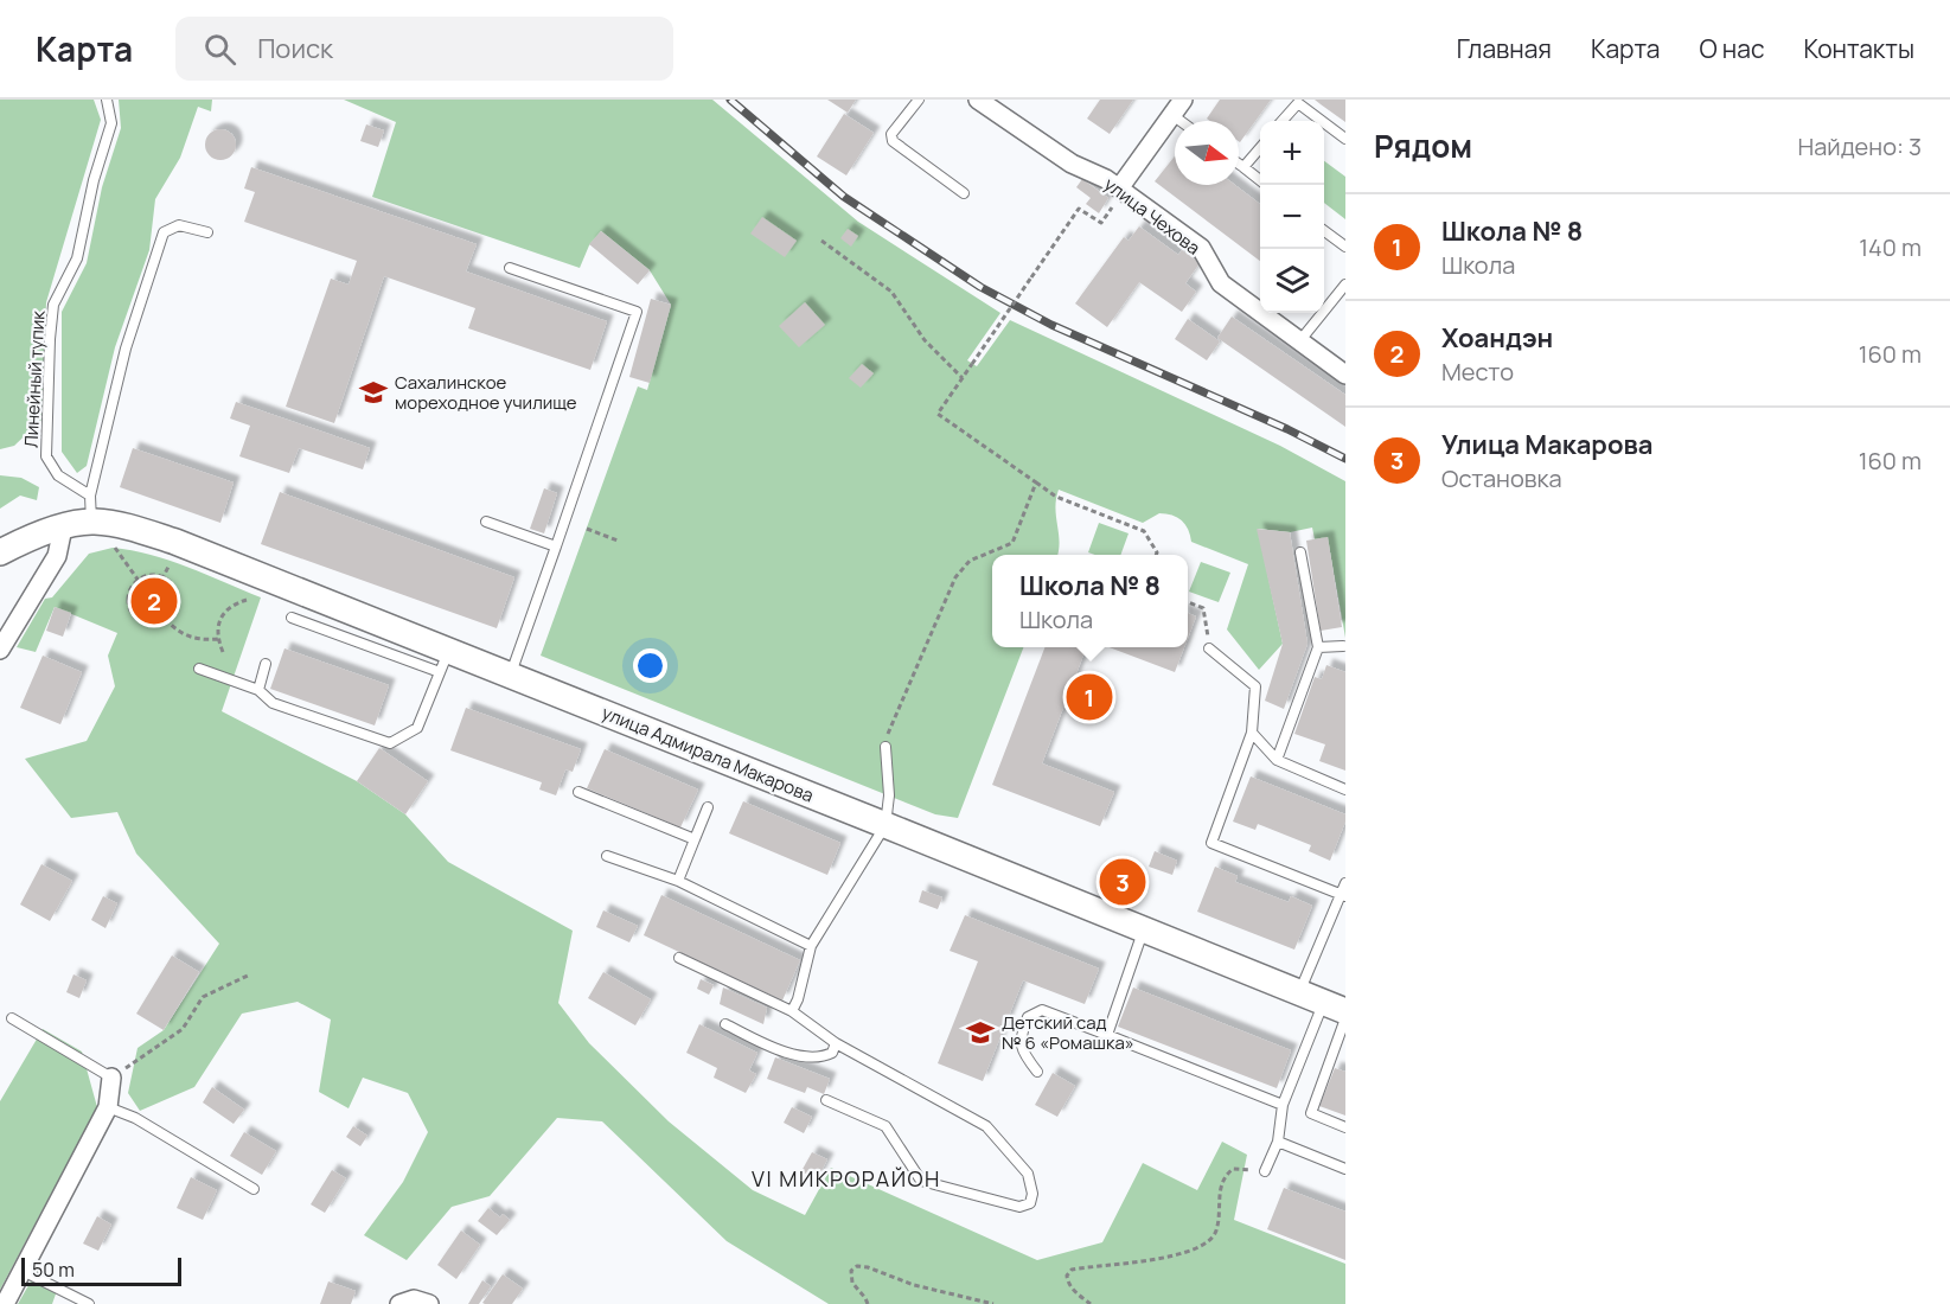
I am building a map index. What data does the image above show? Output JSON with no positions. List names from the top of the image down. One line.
{"streets":{"main road":["улица Адмирала Макарова"],"street":["улица Чехова"],"lane":["Линейный тупик"]},"districts":["VI МИКРОРАЙОН"],"places":{"school or university":["Сахалинское мореходное училище","Детский сад № 6 «Ромашка»"]},"scale_bar":"50 m","north":"right","page":{"header":"Карта","search":"Поиск","nav":["Главная","Карта","О нас","Контакты"],"heading":["Рядом","Найдено: 3"],"map_buttons":["+","−"],"list":[{"mark":"1","name":"Школа № 8","note":"Школа","value":"140 m"},{"mark":"2","name":"Хоандэн","note":"Место","value":"160 m"},{"mark":"3","name":"Улица Макарова","note":"Остановка","value":"160 m"}],"popup":["Школа № 8","Школа"],"pins":["2","1","3"],"scale":"50 m"}}
